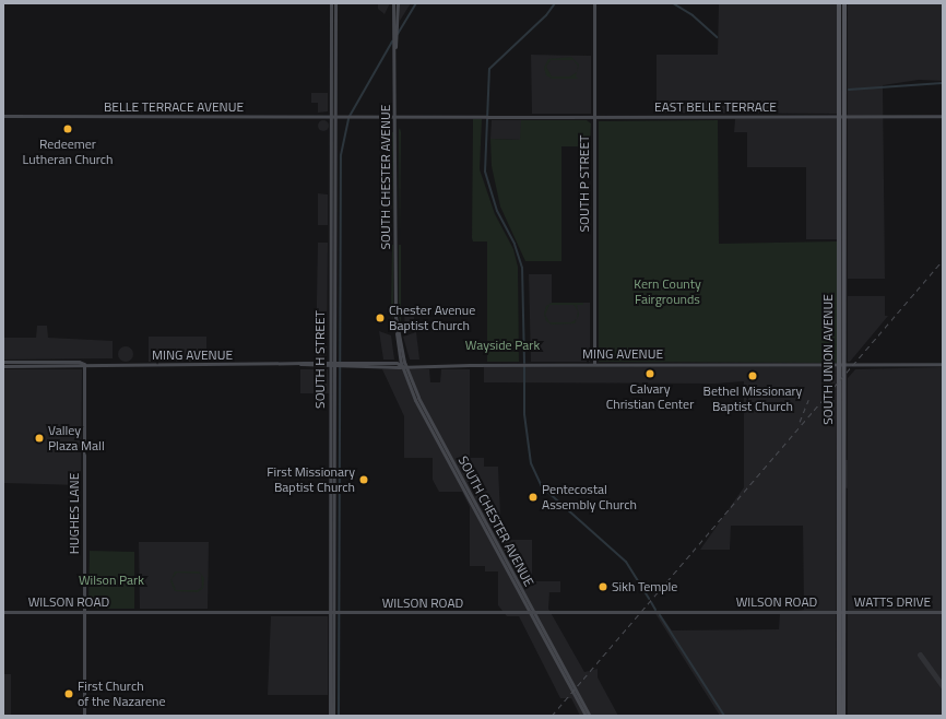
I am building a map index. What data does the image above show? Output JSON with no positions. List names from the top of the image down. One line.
{"streets":{"main road":["SOUTH UNION AVENUE"],"street":["BELLE TERRACE AVENUE","EAST BELLE TERRACE","SOUTH CHESTER AVENUE","SOUTH P STREET","MING AVENUE","SOUTH H STREET","HUGHES LANE","WILSON ROAD","WATTS DRIVE"]},"crossings":[["BELLE TERRACE AVENUE","EAST BELLE TERRACE"],["BELLE TERRACE AVENUE","SOUTH CHESTER AVENUE"],["BELLE TERRACE AVENUE","SOUTH H STREET"],["EAST BELLE TERRACE","SOUTH CHESTER AVENUE"],["EAST BELLE TERRACE","SOUTH P STREET"],["EAST BELLE TERRACE","SOUTH UNION AVENUE"],["SOUTH CHESTER AVENUE","MING AVENUE"],["SOUTH CHESTER AVENUE","WILSON ROAD"],["SOUTH P STREET","MING AVENUE"],["MING AVENUE","SOUTH H STREET"],["MING AVENUE","SOUTH UNION AVENUE"],["MING AVENUE","HUGHES LANE"],["SOUTH H STREET","WILSON ROAD"],["SOUTH UNION AVENUE","WILSON ROAD"],["SOUTH UNION AVENUE","WATTS DRIVE"],["HUGHES LANE","WILSON ROAD"],["WILSON ROAD","WATTS DRIVE"]],"parks":["Kern County Fairgrounds","Wayside Park","Wilson Park"],"places":["Redeemer Lutheran Church","Chester Avenue Baptist Church","Calvary Christian Center","Bethel Missionary Baptist Church","Valley Plaza Mall","First Missionary Baptist Church","Pentecostal Assembly Church","Sikh Temple","First Church of the Nazarene"]}
